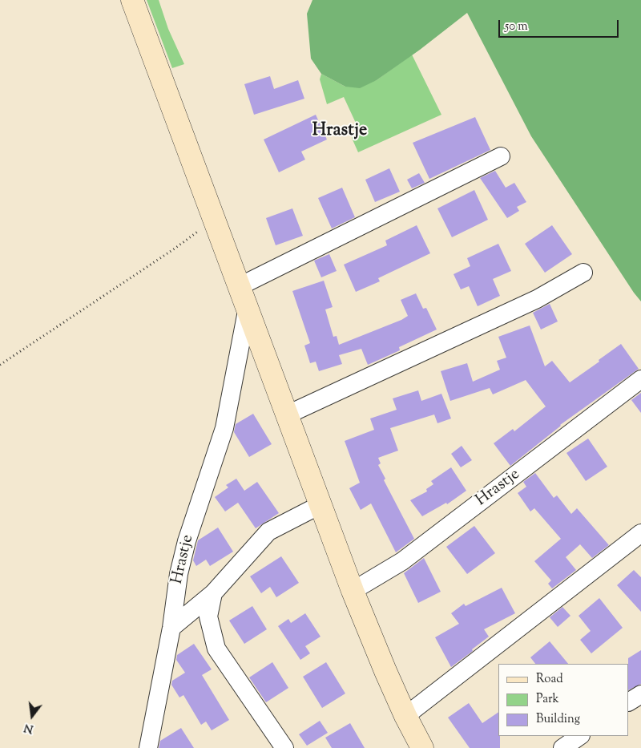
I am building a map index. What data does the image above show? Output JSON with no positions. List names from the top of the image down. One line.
{"streets":{"street":["Hrastje"]},"districts":["Hrastje"],"legend":["Road","Park","Building"],"scale_bar":"50 m","north":"bottom"}
